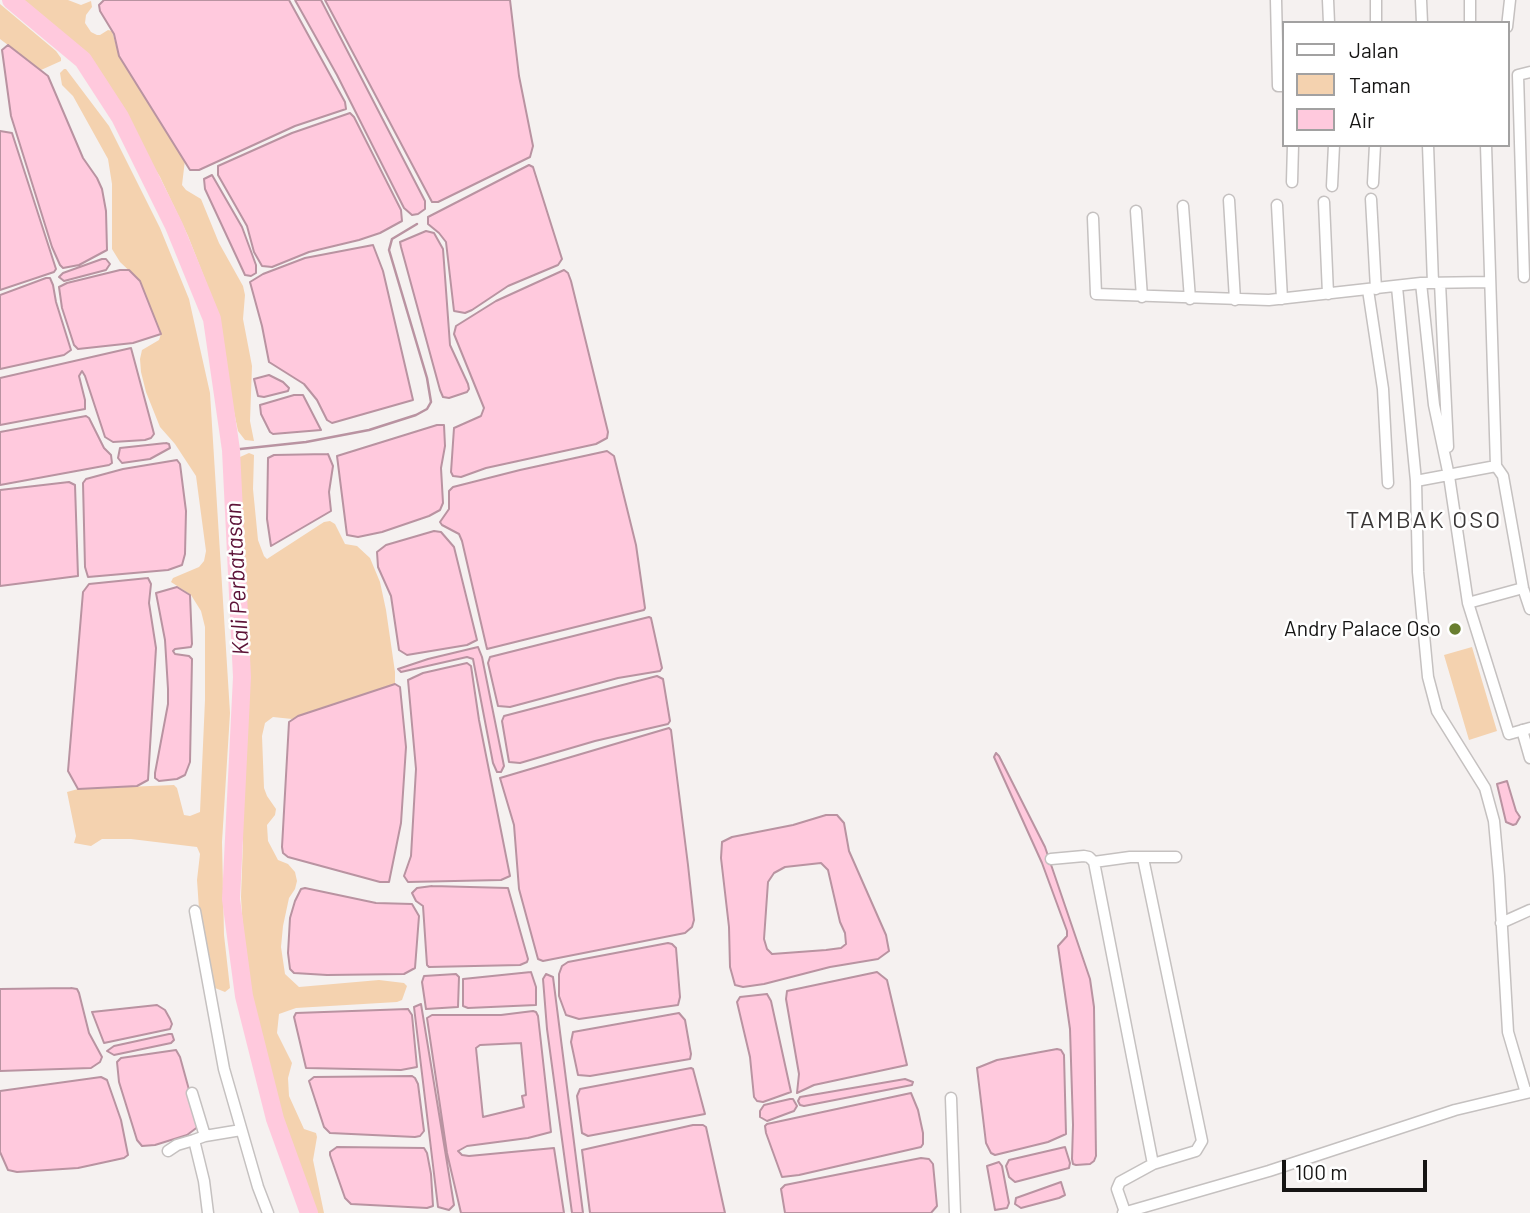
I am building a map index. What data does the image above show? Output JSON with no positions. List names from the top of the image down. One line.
{"districts":["TAMBAK OSO"],"water":["Kali Perbatasan"],"places":["Andry Palace Oso"],"legend":["Jalan","Taman","Air"],"scale_bar":"100 m"}
